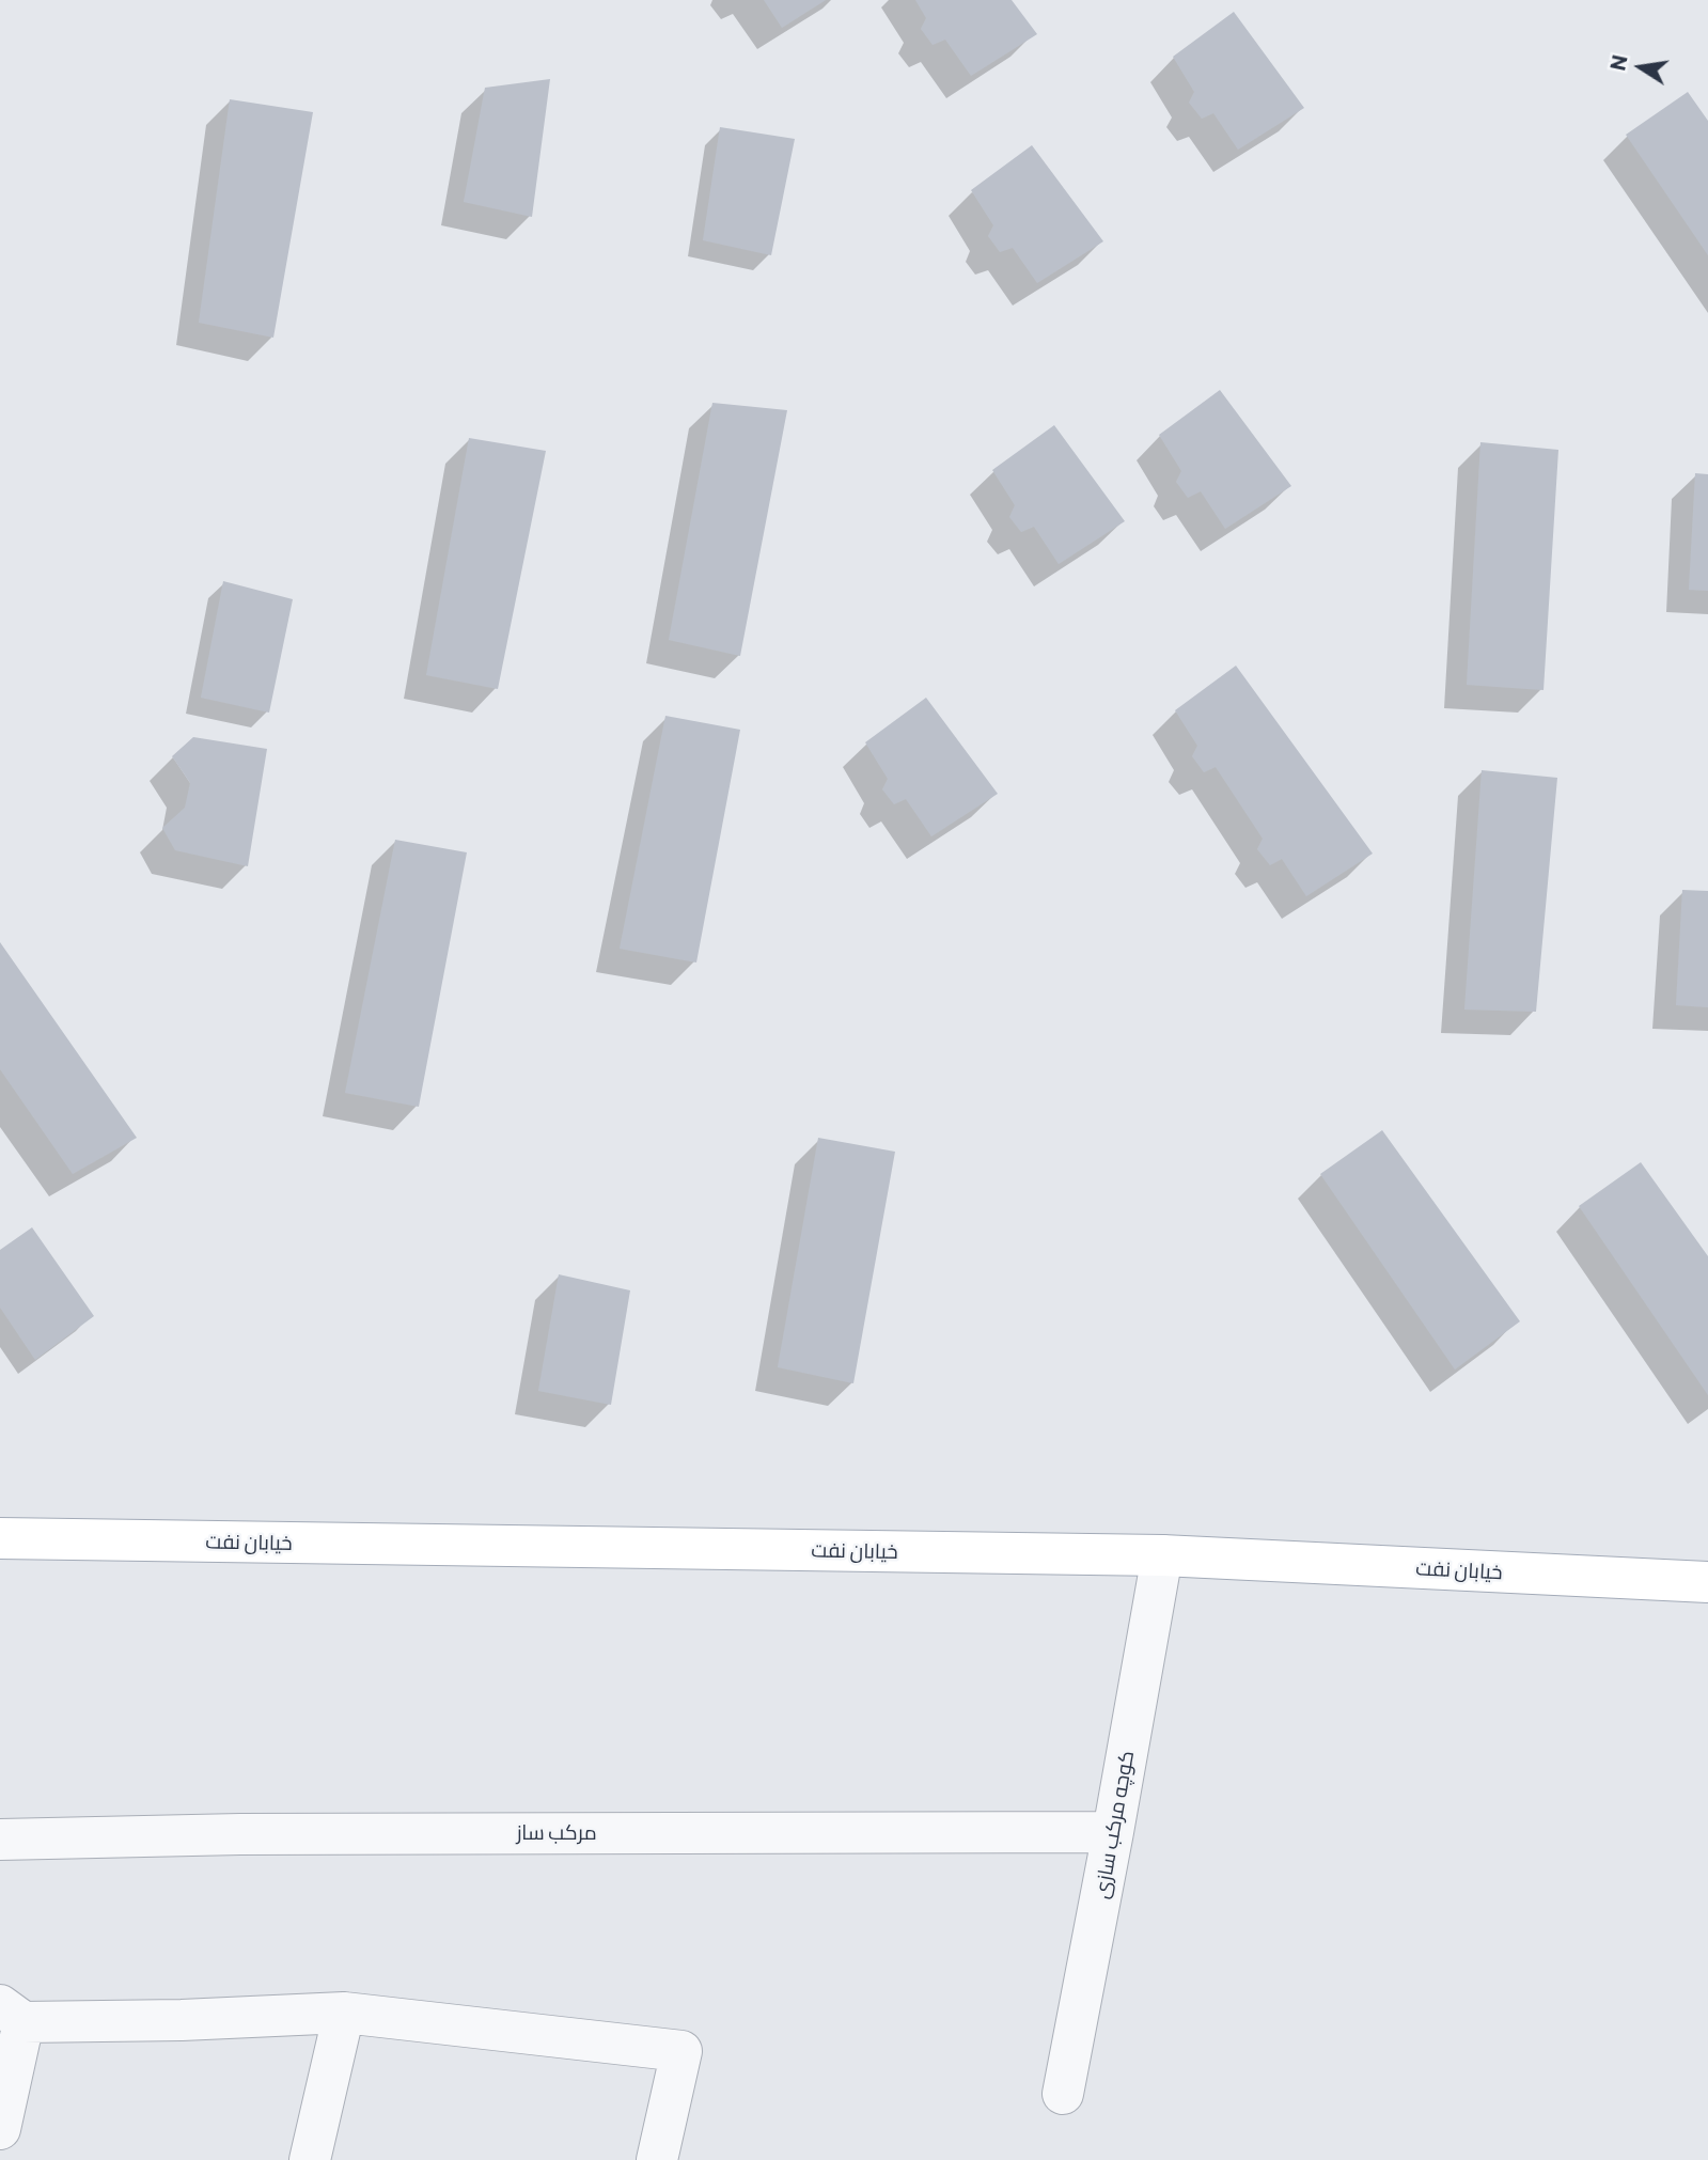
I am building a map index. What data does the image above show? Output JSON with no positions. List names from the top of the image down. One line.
{"streets":{"main road":["خیابان نفت"],"street":["کوچه مرکب سازی","مرکب ساز"]},"crossings":[["خیابان نفت","کوچه مرکب سازی"],["کوچه مرکب سازی","مرکب ساز"]],"north":"left"}
